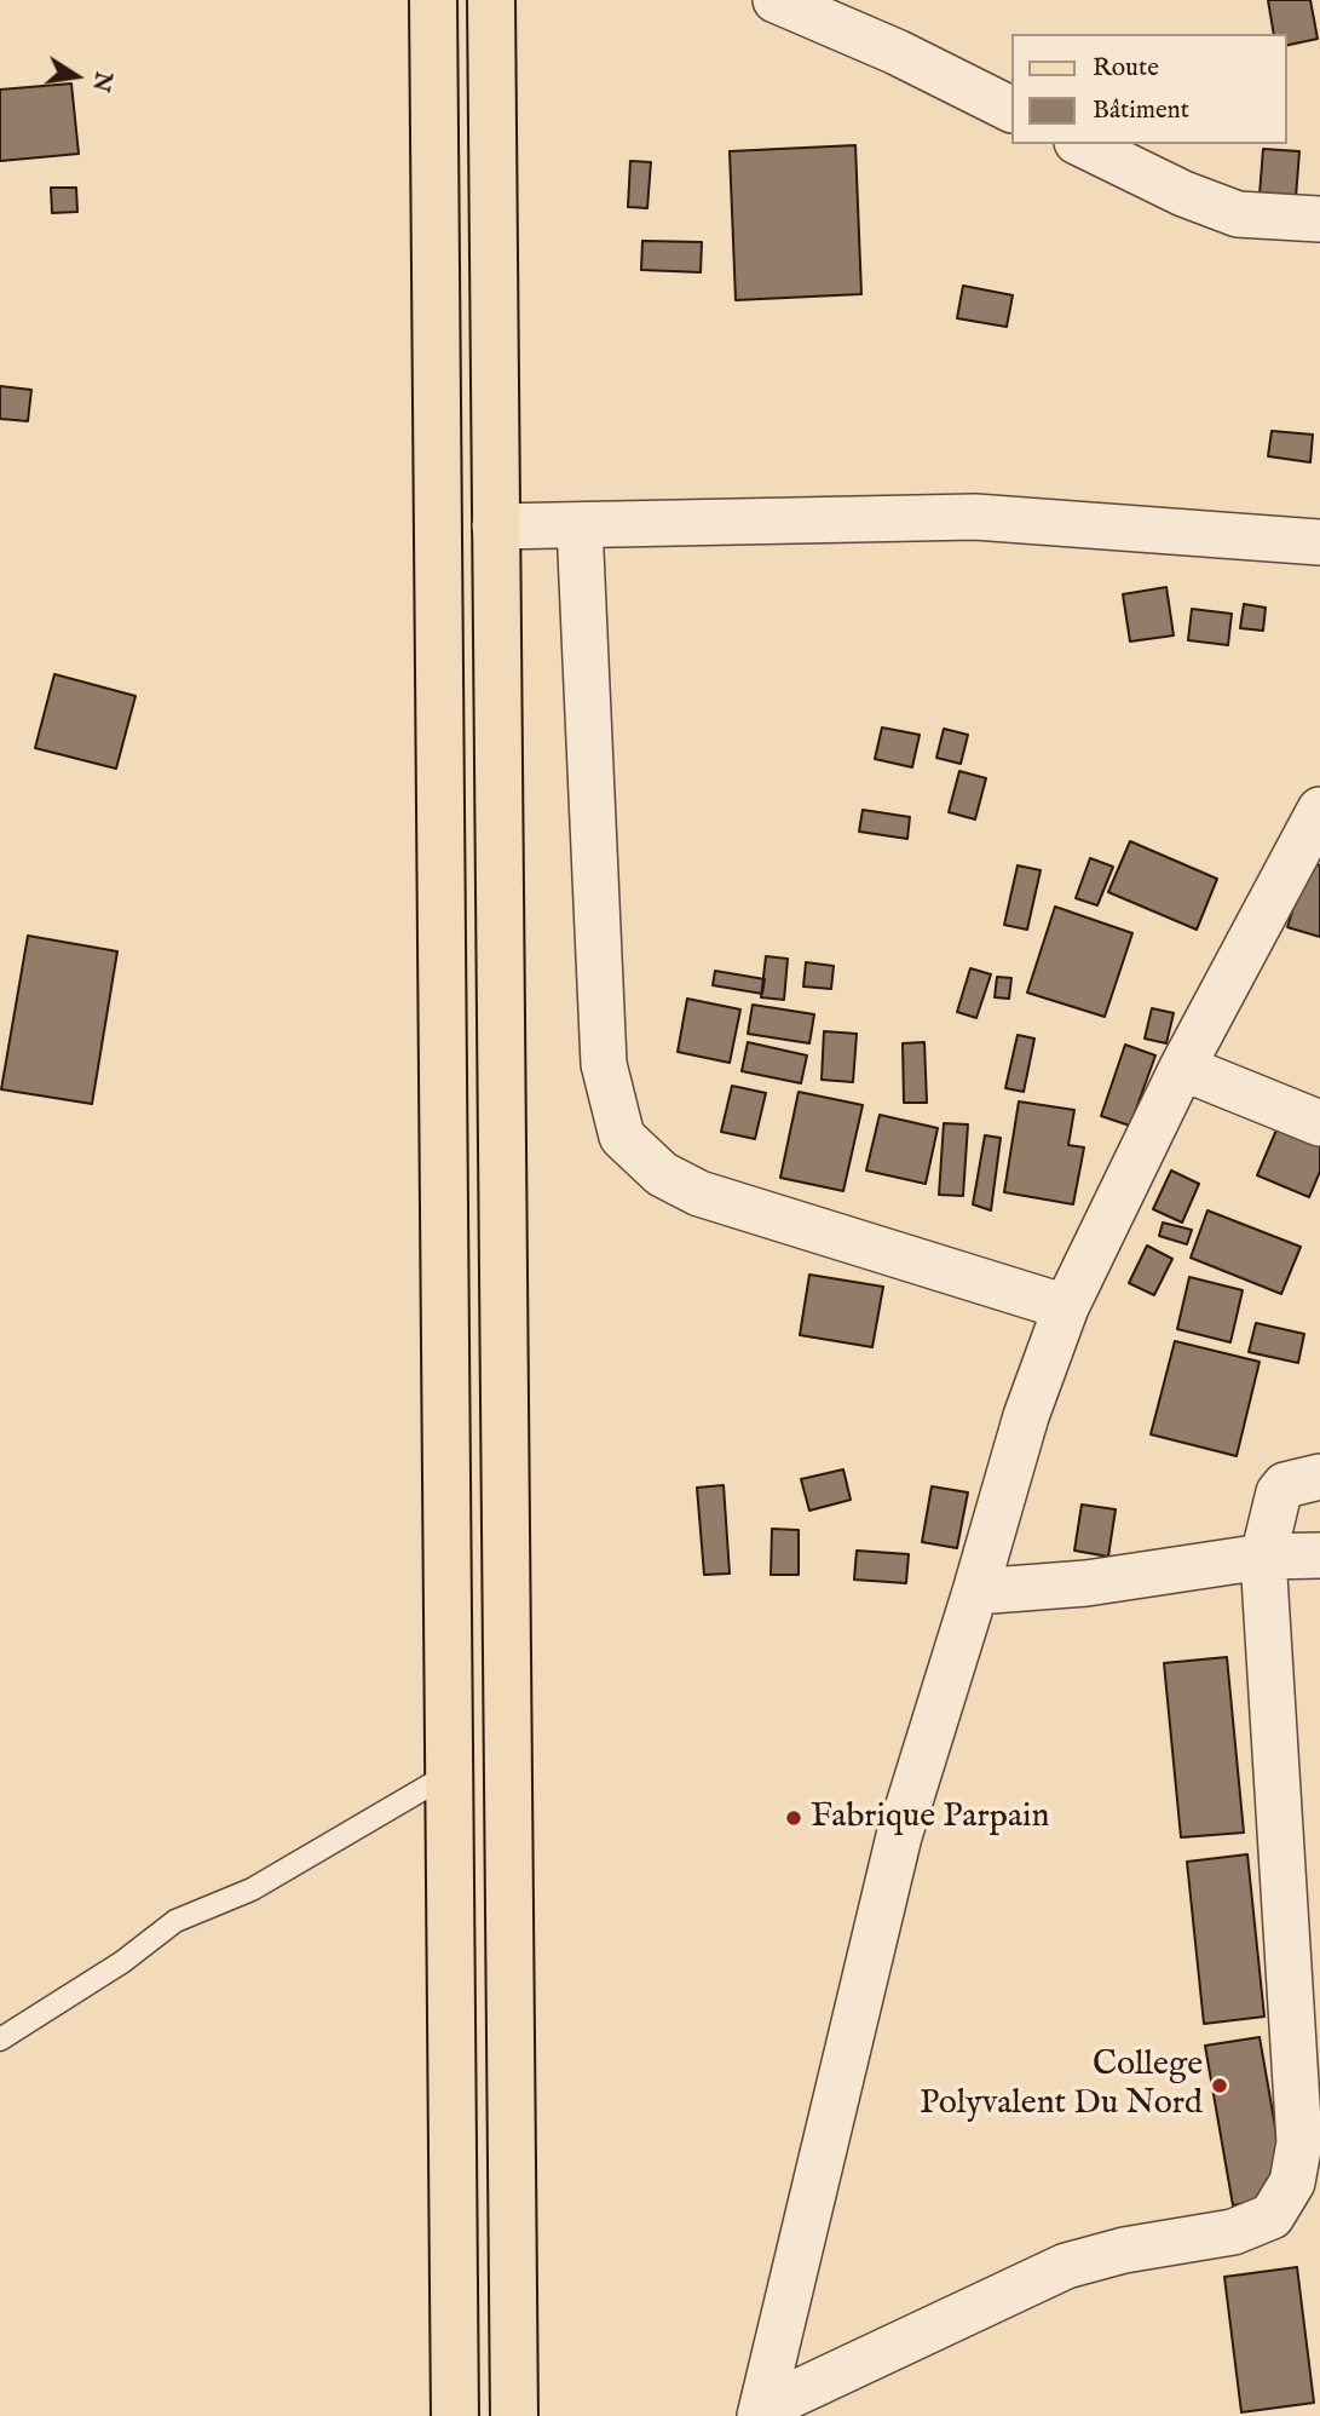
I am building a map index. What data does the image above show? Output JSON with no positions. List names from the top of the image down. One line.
{"places":["Fabrique Parpain","College Polyvalent Du Nord"],"legend":["Route","Bâtiment"],"north":"right"}
